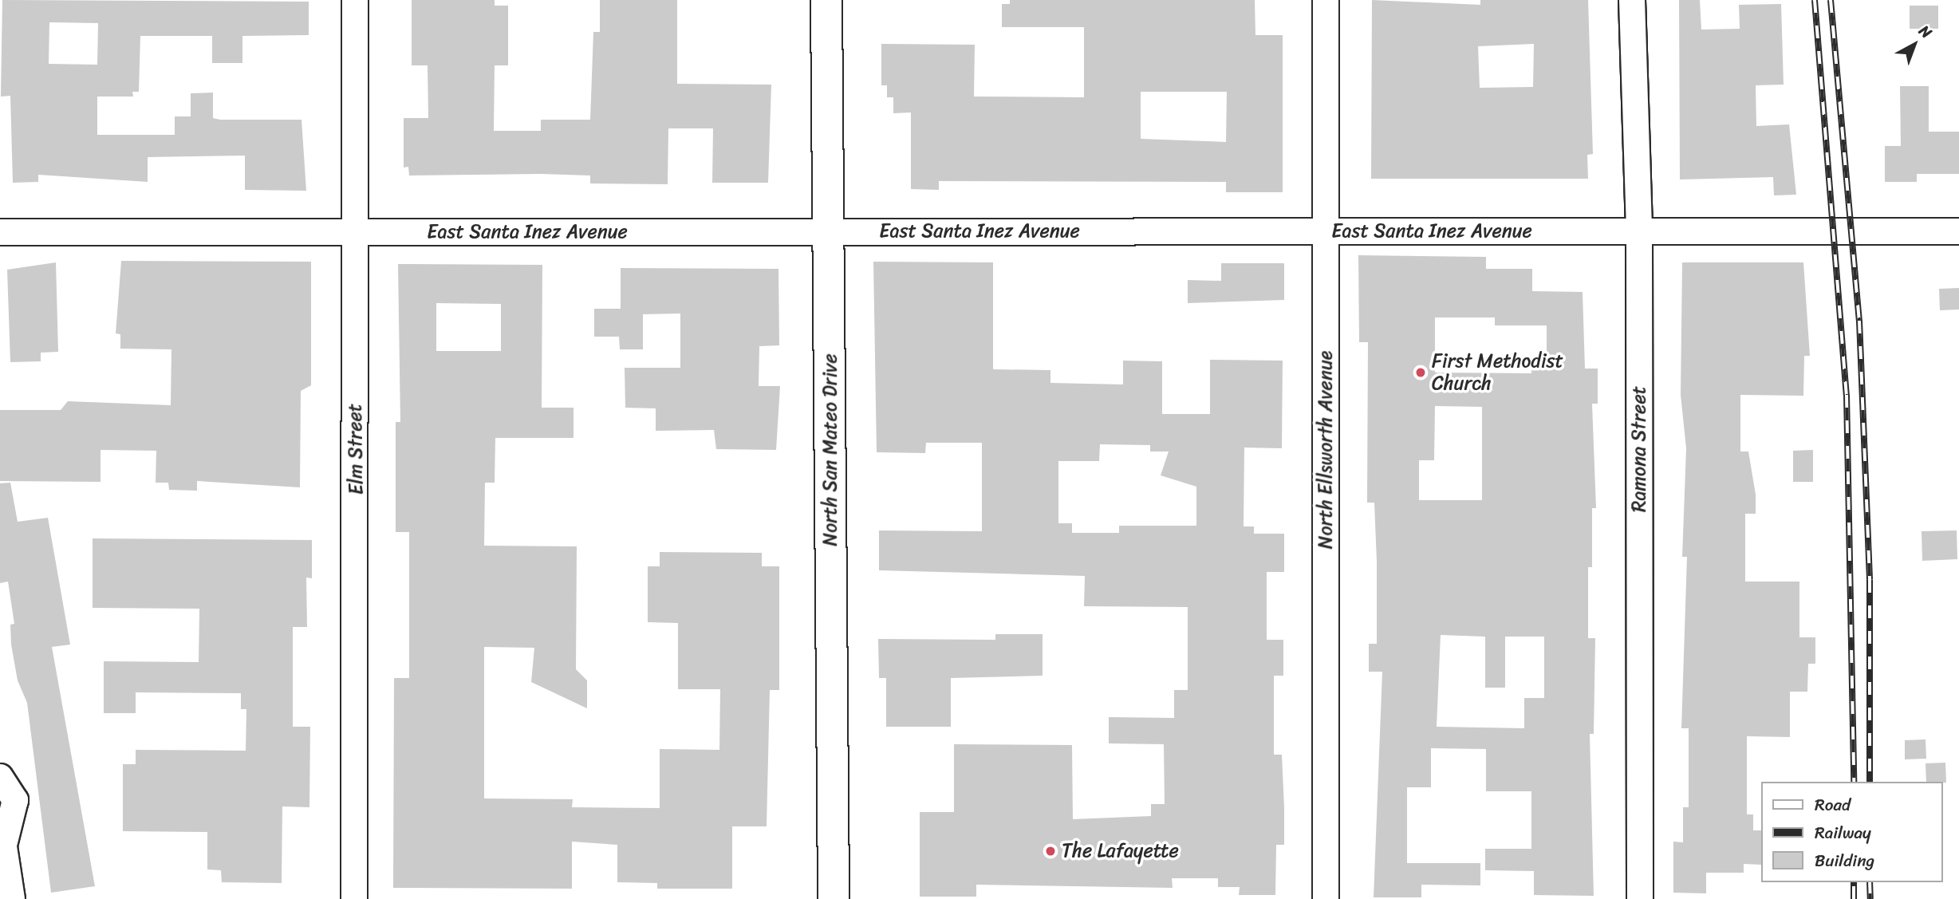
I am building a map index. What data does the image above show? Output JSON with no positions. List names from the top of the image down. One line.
{"streets":{"main road":["North San Mateo Drive"],"street":["East Santa Inez Avenue","Elm Street","Ramona Street","North Ellsworth Avenue"]},"crossings":[["East Santa Inez Avenue","Elm Street"],["East Santa Inez Avenue","Ramona Street"],["East Santa Inez Avenue","North San Mateo Drive"],["East Santa Inez Avenue","North Ellsworth Avenue"]],"places":["First Methodist Church","The Lafayette"],"legend":["Road","Railway","Building"],"north":"top right"}
